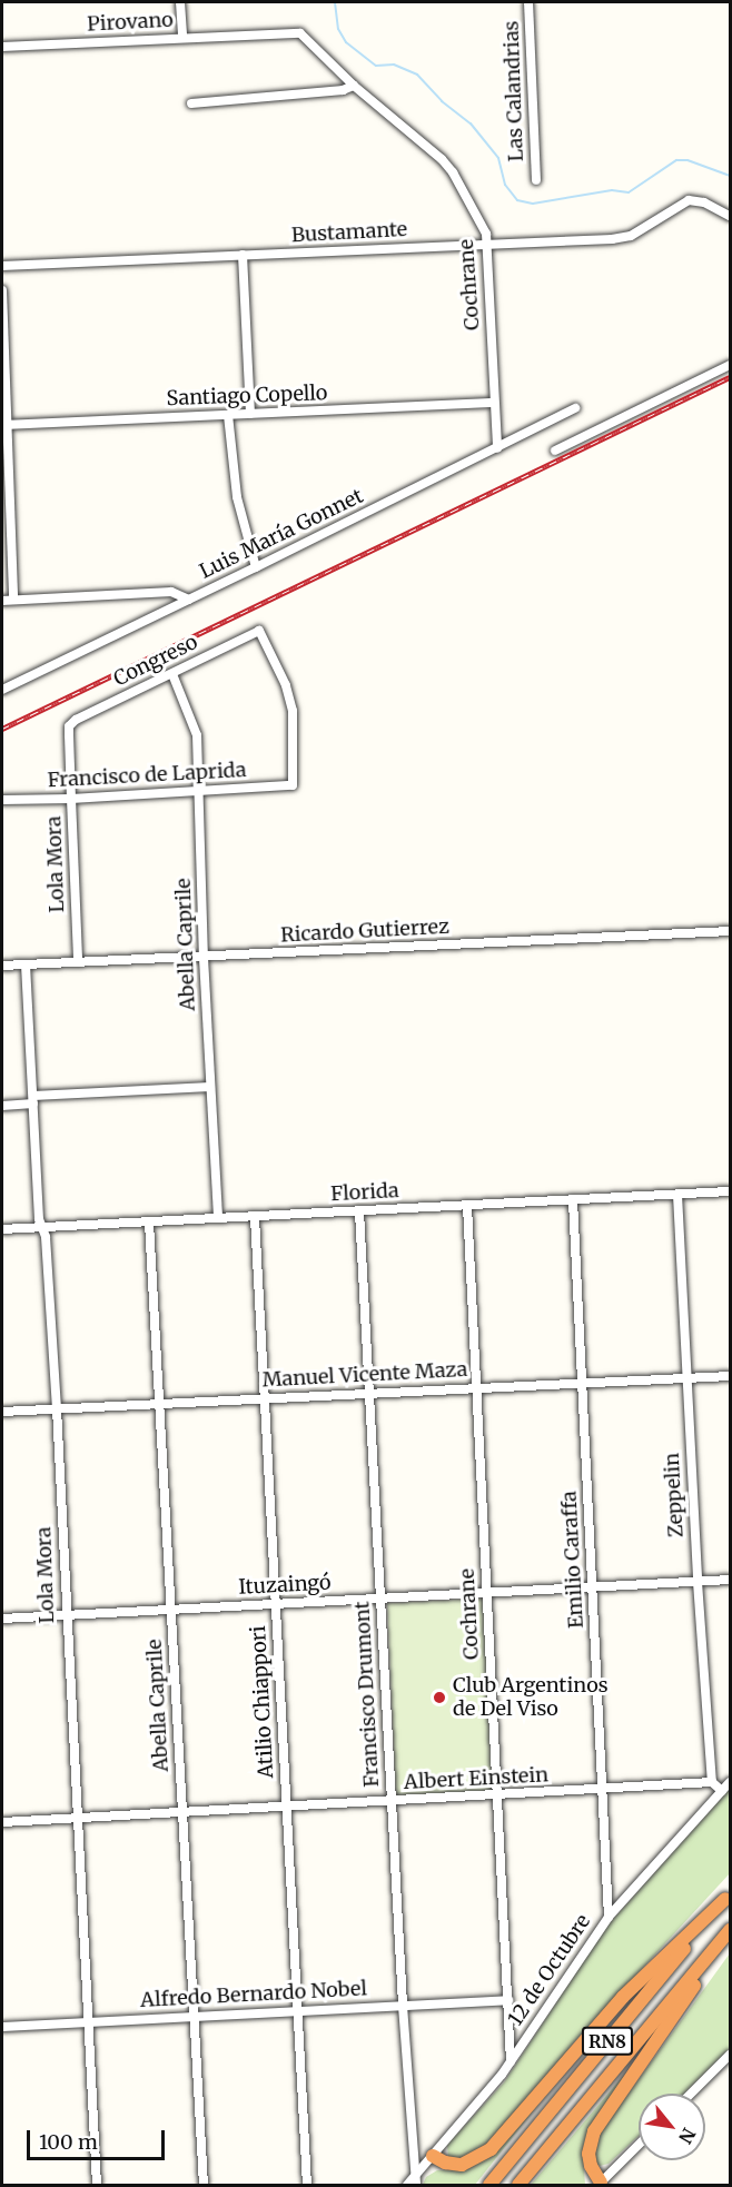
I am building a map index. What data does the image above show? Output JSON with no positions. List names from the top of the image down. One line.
{"streets":{"highway":["RN8"],"street":["Pirovano","Las Calandrias","Bustamante","Cochrane","Santiago Copello","Luis María Gonnet","Congreso","Francisco de Laprida","Lola Mora","Ricardo Gutierrez","Abella Caprile","Florida","Manuel Vicente Maza","Zeppelin","Emilio Caraffa","Ituzaingó","Francisco Drumont","Atilio Chiappori","Albert Einstein","12 de Octubre","Alfredo Bernardo Nobel"]},"crossings":[["Pirovano","Cochrane"],["Bustamante","Cochrane"],["Cochrane","Santiago Copello"],["Cochrane","Luis María Gonnet"],["Cochrane","Florida"],["Cochrane","Manuel Vicente Maza"],["Cochrane","Ituzaingó"],["Cochrane","Albert Einstein"],["Cochrane","12 de Octubre"],["Cochrane","Alfredo Bernardo Nobel"],["Congreso","Francisco de Laprida"],["Congreso","Lola Mora"],["Congreso","Abella Caprile"],["Francisco de Laprida","Lola Mora"],["Francisco de Laprida","Abella Caprile"],["Lola Mora","Ricardo Gutierrez"],["Lola Mora","Florida"],["Lola Mora","Manuel Vicente Maza"],["Lola Mora","Ituzaingó"],["Lola Mora","Albert Einstein"],["Lola Mora","Alfredo Bernardo Nobel"],["Ricardo Gutierrez","Abella Caprile"],["Abella Caprile","Florida"],["Abella Caprile","Manuel Vicente Maza"],["Abella Caprile","Ituzaingó"],["Abella Caprile","Albert Einstein"],["Abella Caprile","Alfredo Bernardo Nobel"],["Florida","Zeppelin"],["Florida","Emilio Caraffa"],["Florida","Francisco Drumont"],["Florida","Atilio Chiappori"],["Manuel Vicente Maza","Zeppelin"],["Manuel Vicente Maza","Emilio Caraffa"],["Manuel Vicente Maza","Francisco Drumont"],["Manuel Vicente Maza","Atilio Chiappori"],["Zeppelin","Ituzaingó"],["Zeppelin","Albert Einstein"],["Emilio Caraffa","Ituzaingó"],["Emilio Caraffa","Albert Einstein"],["Emilio Caraffa","12 de Octubre"],["Ituzaingó","Francisco Drumont"],["Ituzaingó","Atilio Chiappori"],["Francisco Drumont","Albert Einstein"],["Francisco Drumont","12 de Octubre"],["Francisco Drumont","Alfredo Bernardo Nobel"],["Atilio Chiappori","Albert Einstein"],["Atilio Chiappori","Alfredo Bernardo Nobel"]],"places":["Club Argentinos de Del Viso"],"scale_bar":"100 m","north":"bottom right"}
